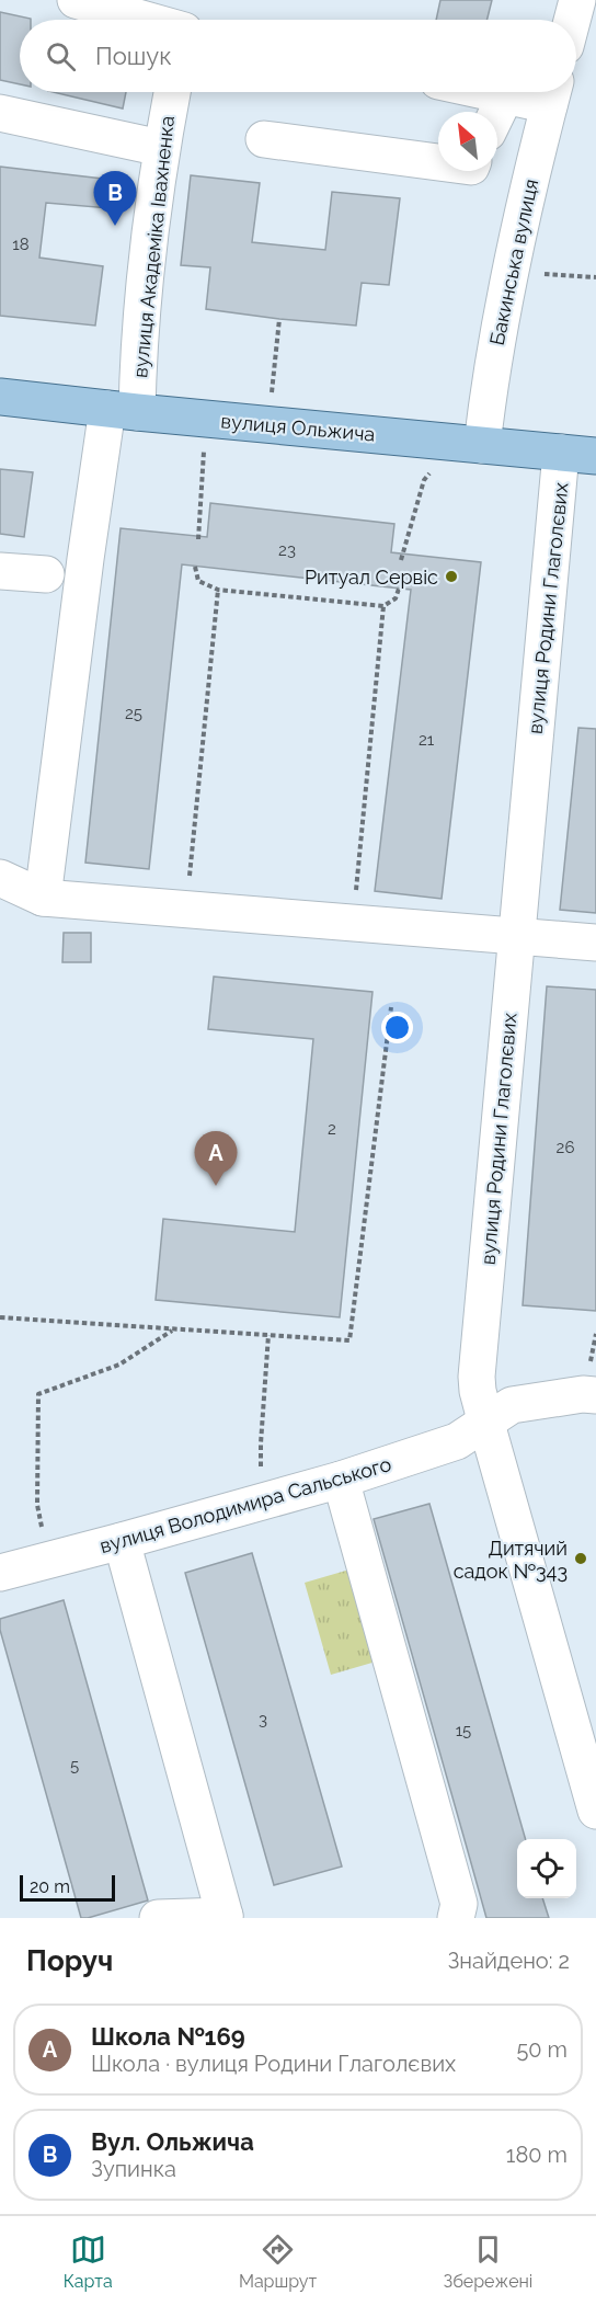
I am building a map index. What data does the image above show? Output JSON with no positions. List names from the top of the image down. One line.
{"streets":{"main road":["вулиця Ольжича"],"street":["вулиця Академіка Івахненка","Бакинська вулиця","вулиця Родини Глаголєвих","вулиця Володимира Сальського"]},"crossings":[["вулиця Академіка Івахненка","вулиця Ольжича"],["Бакинська вулиця","вулиця Ольжича"],["вулиця Ольжича","вулиця Родини Глаголєвих"],["вулиця Родини Глаголєвих","вулиця Володимира Сальського"]],"places":["Ритуал Сервіс","Дитячий садок №343"],"house_numbers":["18","23","25","21","2","26","3","15","5"],"scale_bar":"20 m","north":"top left","page":{"search":"Пошук","pins":["B","A"],"scale":"20 m","heading":["Поруч","Знайдено: 2"],"list":[{"mark":"A","name":"Школа №169","note":"Школа · вулиця Родини Глаголєвих","value":"50 m"},{"mark":"B","name":"Вул. Ольжича","note":"Зупинка","value":"180 m"}],"nav":["Карта","Маршрут","Збережені"]}}
